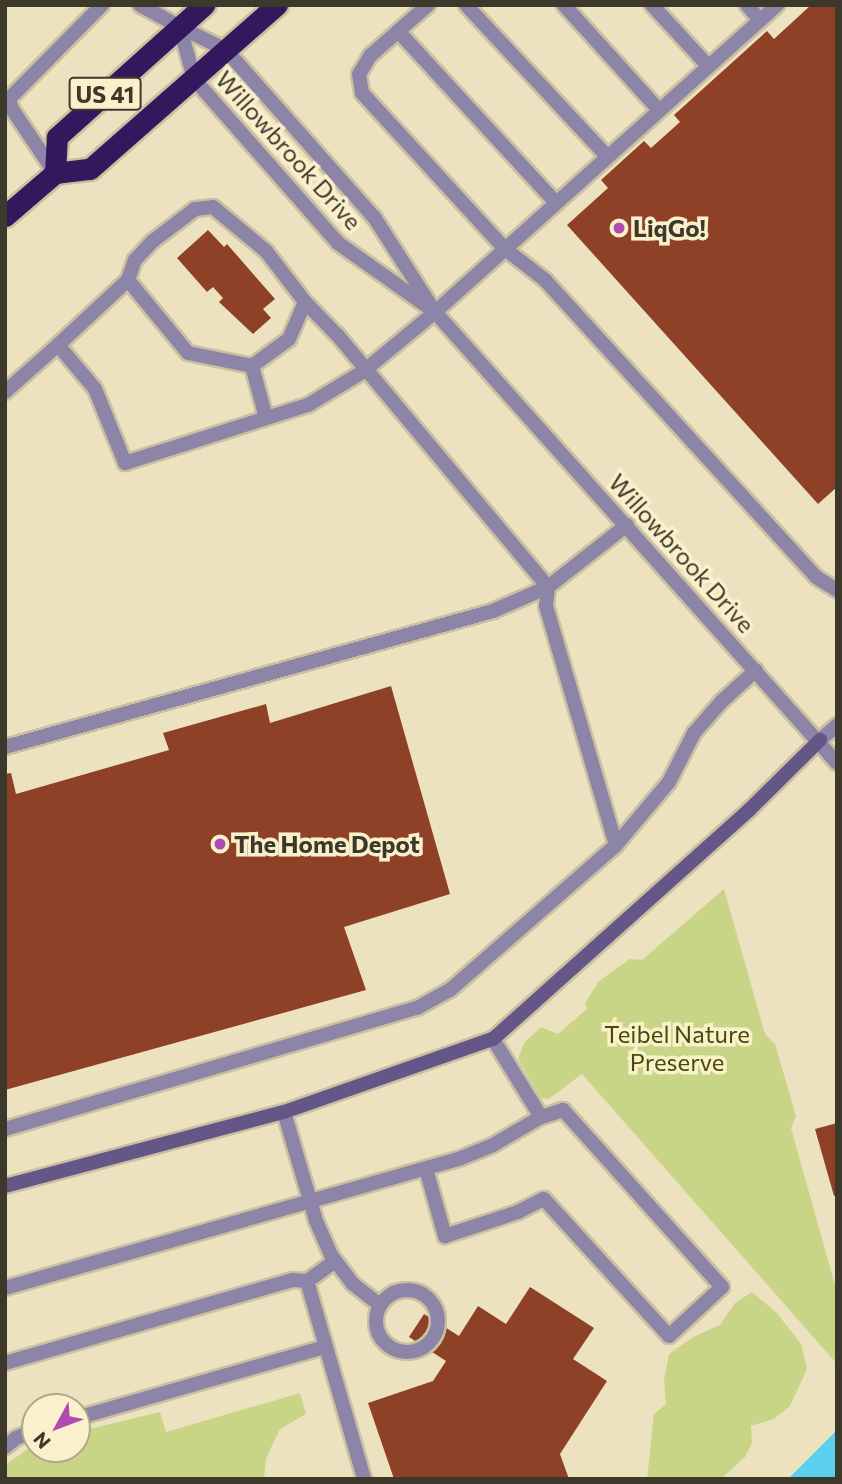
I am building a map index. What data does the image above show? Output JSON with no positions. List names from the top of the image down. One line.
{"streets":{"highway":["US 41"],"street":["Willowbrook Drive"]},"crossings":[["US 41","Willowbrook Drive"]],"parks":["Teibel Nature Preserve"],"places":["LiqGo!","The Home Depot"],"north":"bottom left"}
